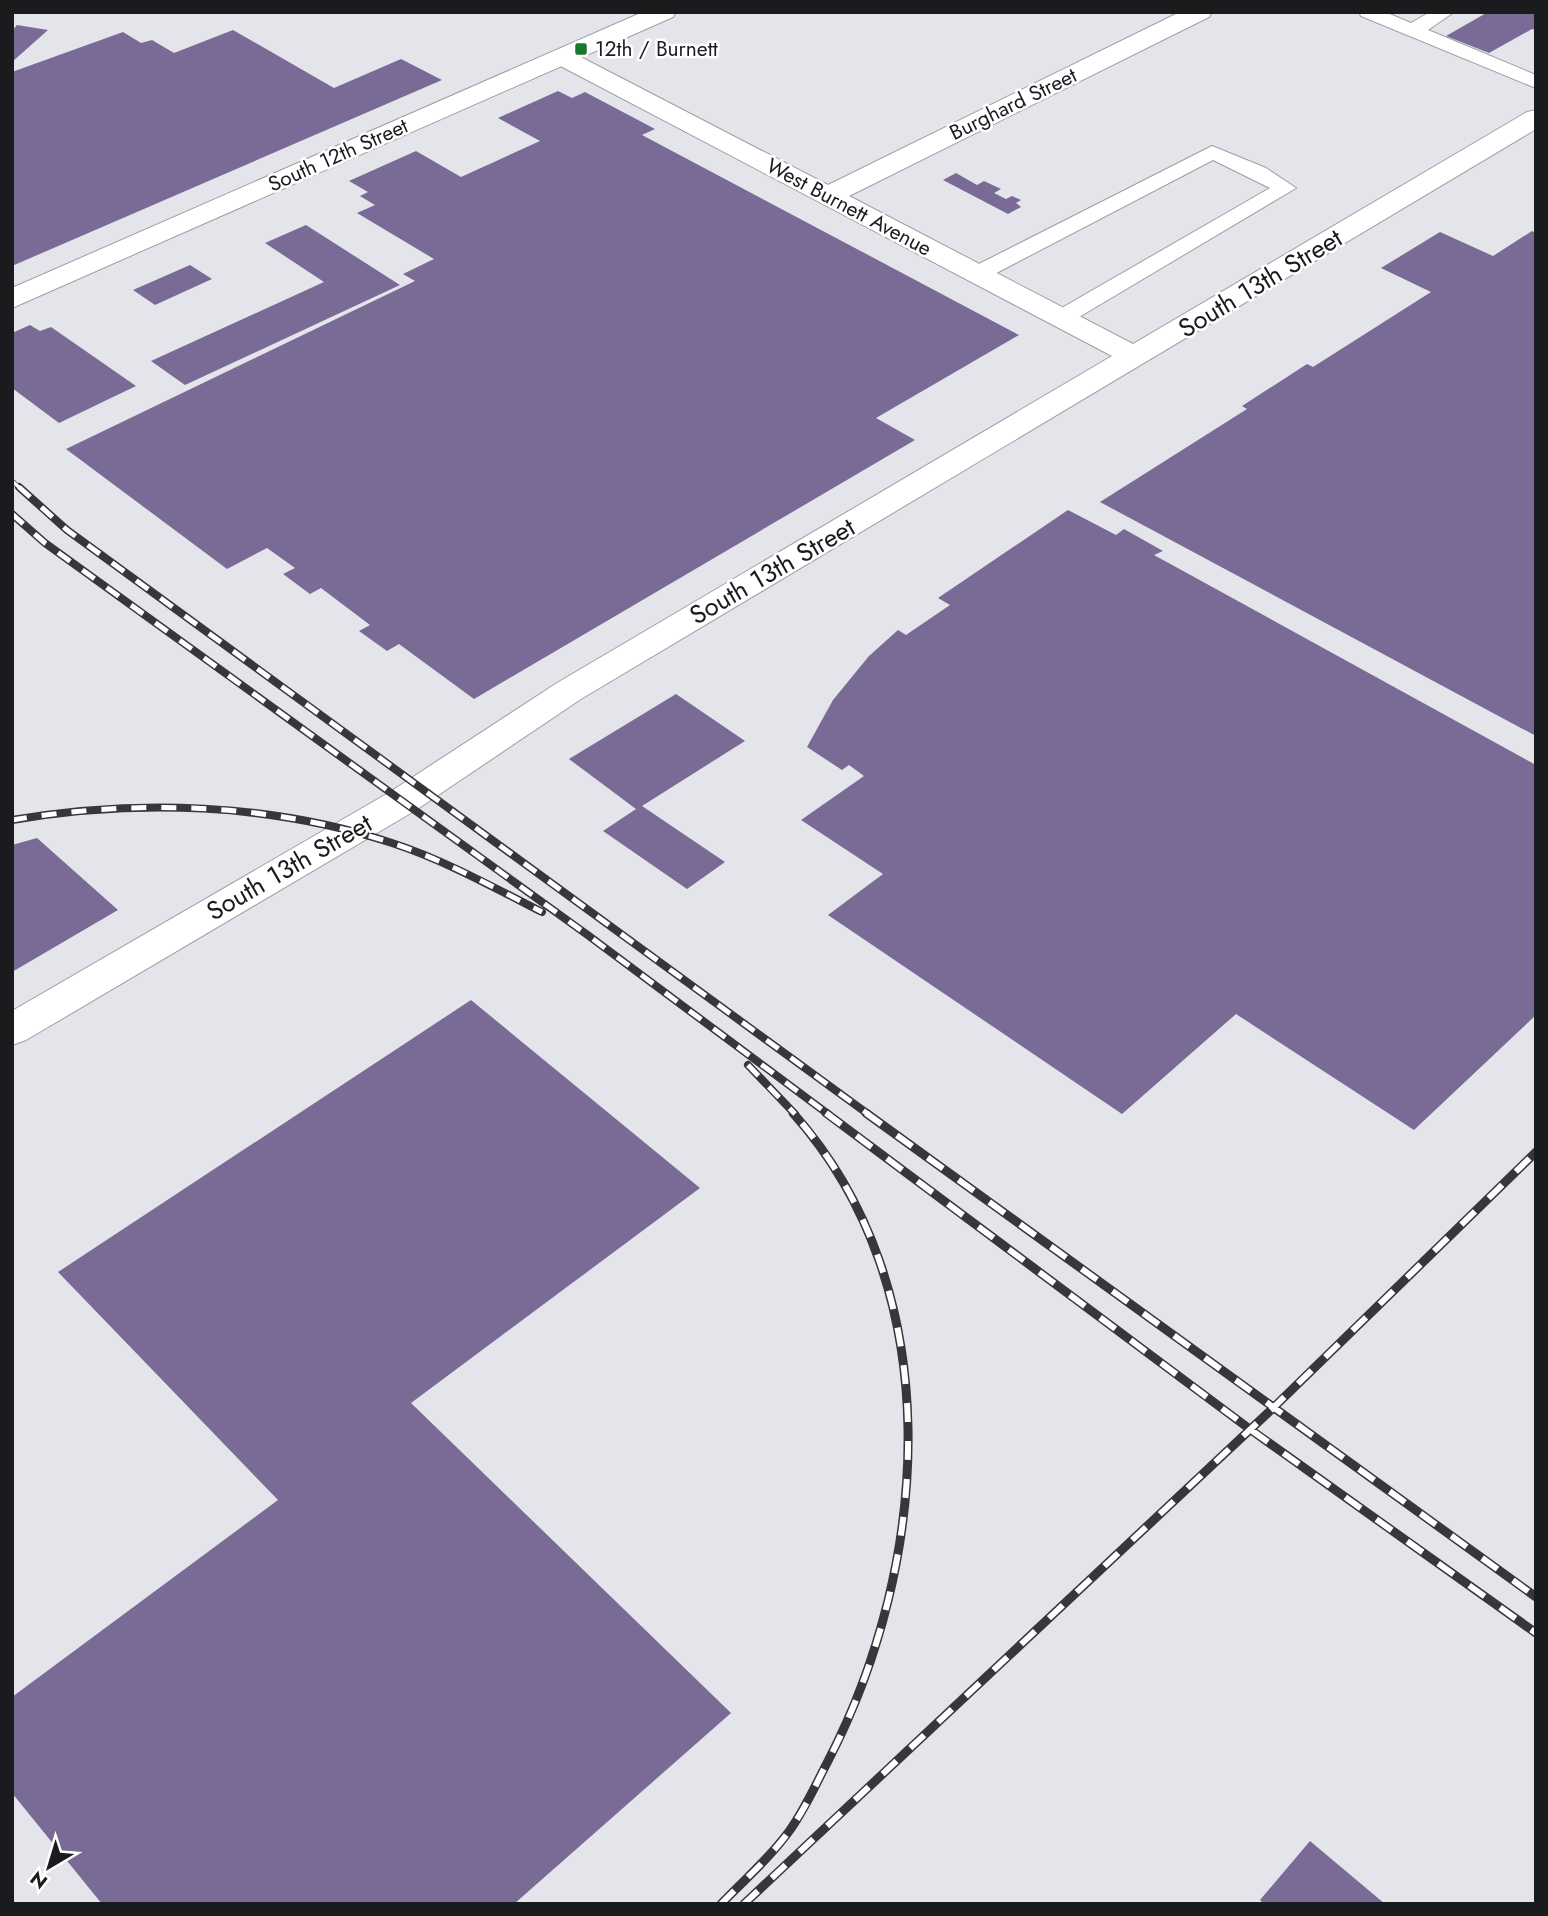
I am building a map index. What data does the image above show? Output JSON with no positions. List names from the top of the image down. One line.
{"streets":{"street":["Burghard Street","South 12th Street","West Burnett Avenue","South 13th Street"]},"crossings":[["Burghard Street","West Burnett Avenue"],["South 12th Street","West Burnett Avenue"],["West Burnett Avenue","South 13th Street"]],"places":{"transit":["12th / Burnett"]},"north":"bottom left"}
